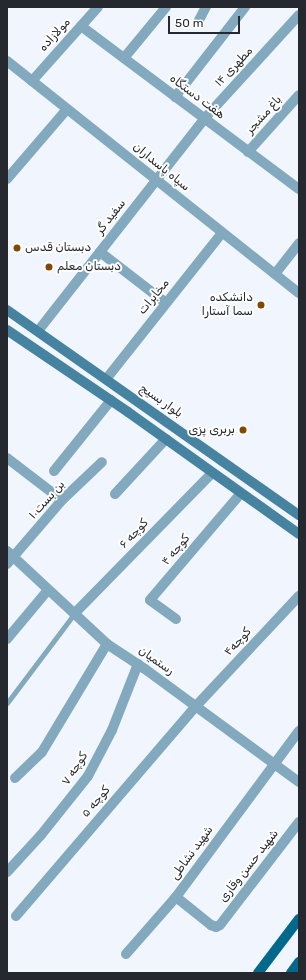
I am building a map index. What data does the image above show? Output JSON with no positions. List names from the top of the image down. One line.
{"streets":{"main road":["بلوار بسیج"],"street":["مولازاده","مطهری ۱۴","هفت دستگاه","باغ مشجر","سپاه پاسداران","سفید گر","مخابرات","بن بست۱۰","کوچه ۶","کوچه ۴","کوچه۴","رستمیان","کوچه ۷","کوچه ۵","شهید نشاطی","شهید حسن وقاری"]},"crossings":[["مولازاده","هفت دستگاه"],["مولازاده","سپاه پاسداران"],["مطهری ۱۴","هفت دستگاه"],["مطهری ۱۴","سفید گر"],["هفت دستگاه","باغ مشجر"],["هفت دستگاه","سفید گر"],["سپاه پاسداران","سفید گر"],["سپاه پاسداران","مخابرات"],["سفید گر","بلوار بسیج"],["مخابرات","بلوار بسیج"],["بن بست۱۰","رستمیان"],["کوچه ۶","رستمیان"],["کوچه۴","رستمیان"],["کوچه۴","کوچه ۵"],["رستمیان","کوچه ۷"],["رستمیان","کوچه ۵"],["رستمیان","شهید نشاطی"],["شهید نشاطی","شهید حسن وقاری"]],"places":["دبستان قدس","دبستان معلم","دانشکده سما آستارا","بربری پزی"],"scale_bar":"50 m"}
